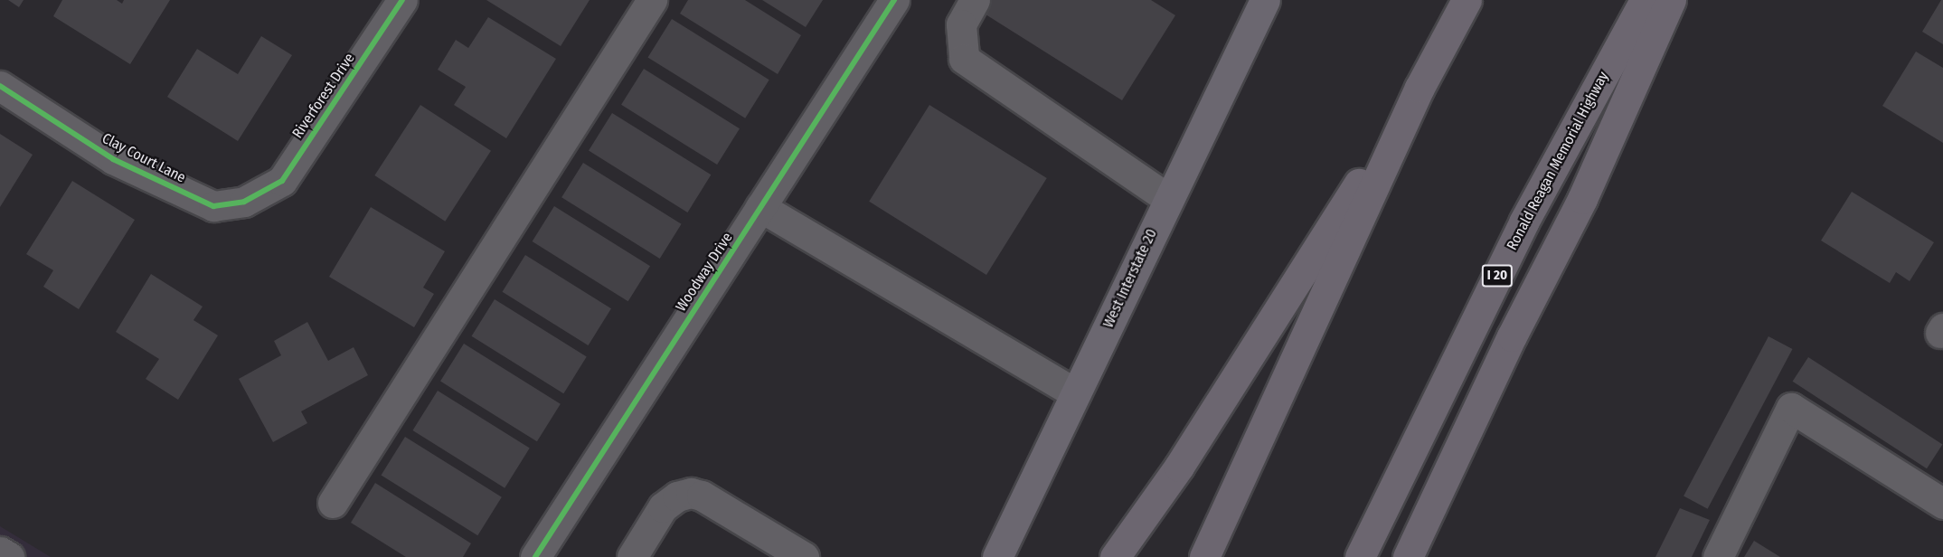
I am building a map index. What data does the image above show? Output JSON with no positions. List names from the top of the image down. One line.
{"streets":{"highway":["Ronald Reagan Memorial Highway","I 20"],"main road":["West Interstate 20"],"street":["Riverforest Drive","Clay Court Lane","Woodway Drive"]},"crossings":[["Riverforest Drive","Clay Court Lane"]]}
